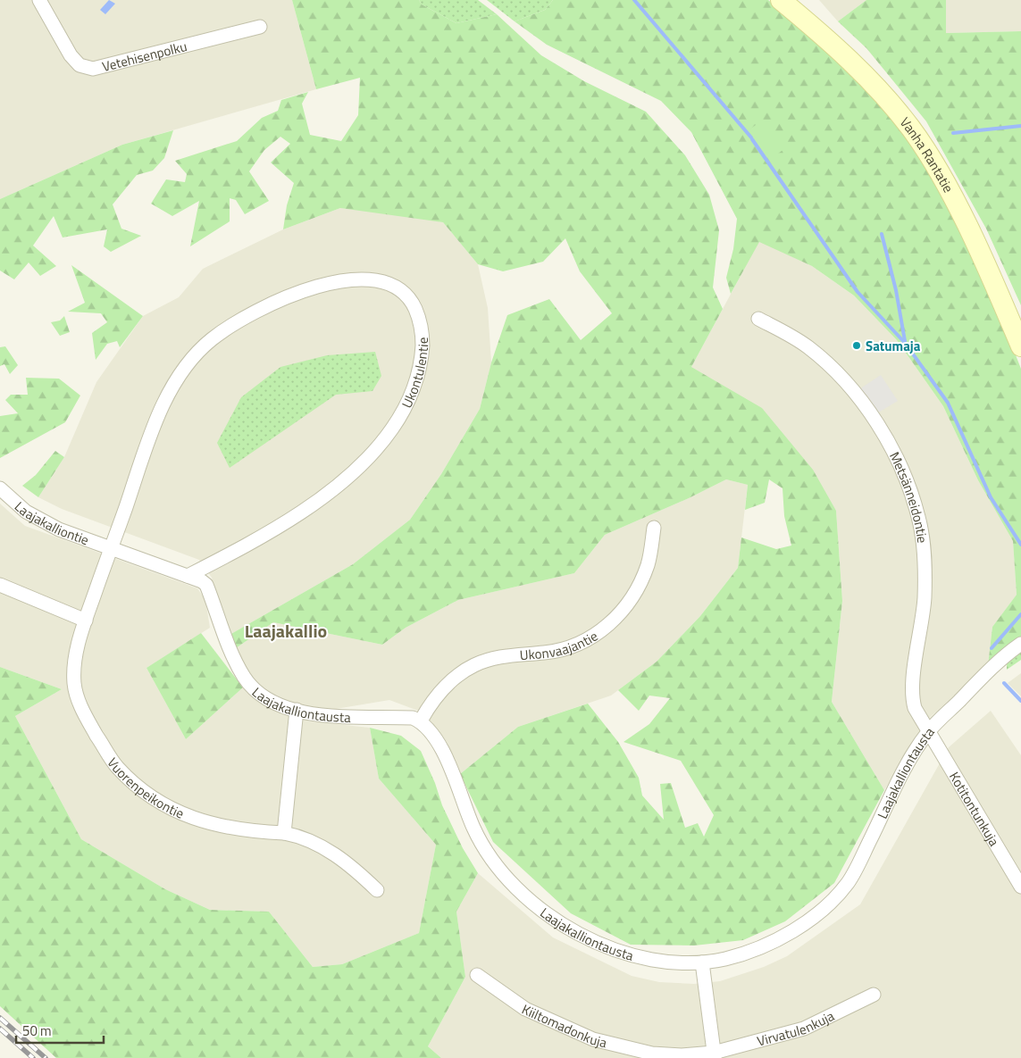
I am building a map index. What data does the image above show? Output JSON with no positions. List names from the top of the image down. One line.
{"streets":{"main road":["Vanha Rantatie"],"street":["Vetehisenpolku","Ukontulentie","Metsänneidontie","Laajakalliontie","Ukonvaajantie","Laajakalliontausta","Vuorenpeikontie","Kotitontunkuja","Kiiltomadonkuja","Virvatulenkuja"]},"crossings":[["Ukontulentie","Laajakalliontie"],["Ukontulentie","Laajakalliontausta"],["Ukontulentie","Vuorenpeikontie"],["Metsänneidontie","Laajakalliontausta"],["Metsänneidontie","Kotitontunkuja"],["Laajakalliontie","Laajakalliontausta"],["Laajakalliontie","Vuorenpeikontie"],["Ukonvaajantie","Laajakalliontausta"],["Laajakalliontausta","Kotitontunkuja"],["Kiiltomadonkuja","Virvatulenkuja"]],"districts":["Laajakallio"],"places":["Satumaja"],"scale_bar":"50 m"}
